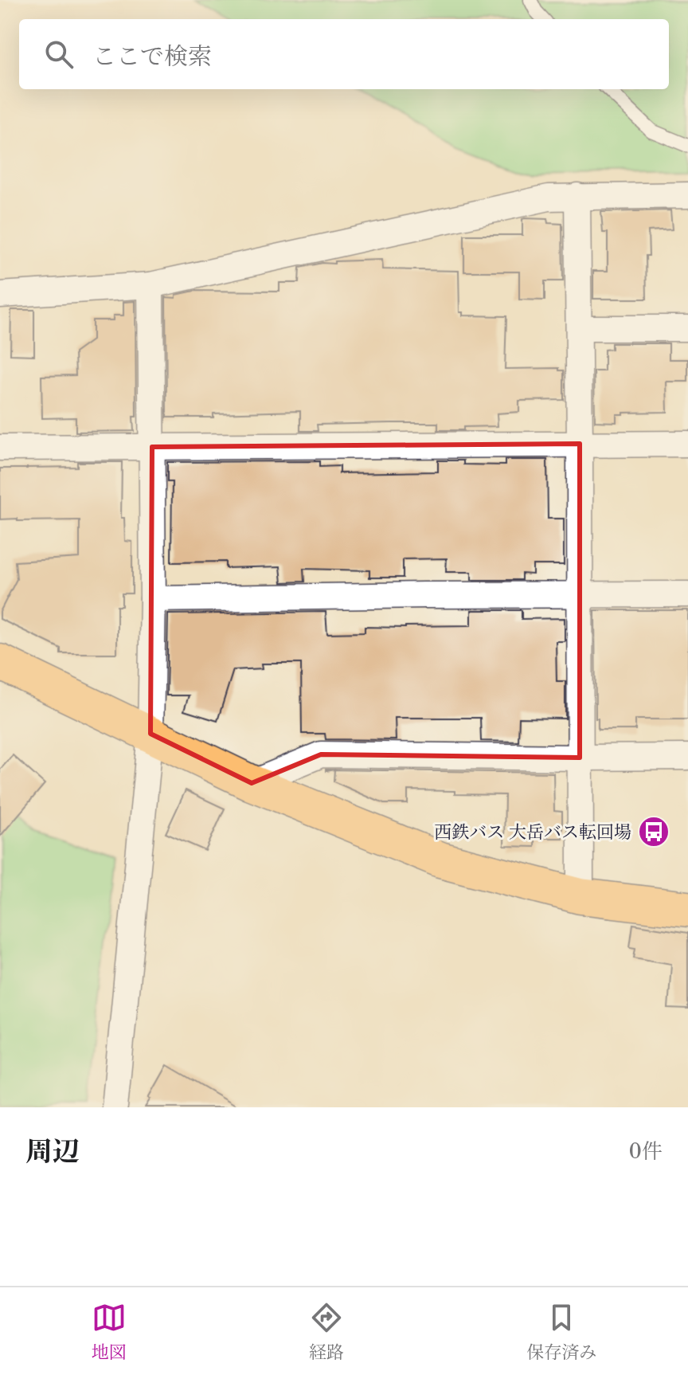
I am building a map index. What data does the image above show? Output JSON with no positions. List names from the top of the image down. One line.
{"places":{"bus stop":["西鉄バス 大岳バス転回場"]},"page":{"search":"ここで検索","heading":["周辺","0件"],"nav":["地図","経路","保存済み"]}}
